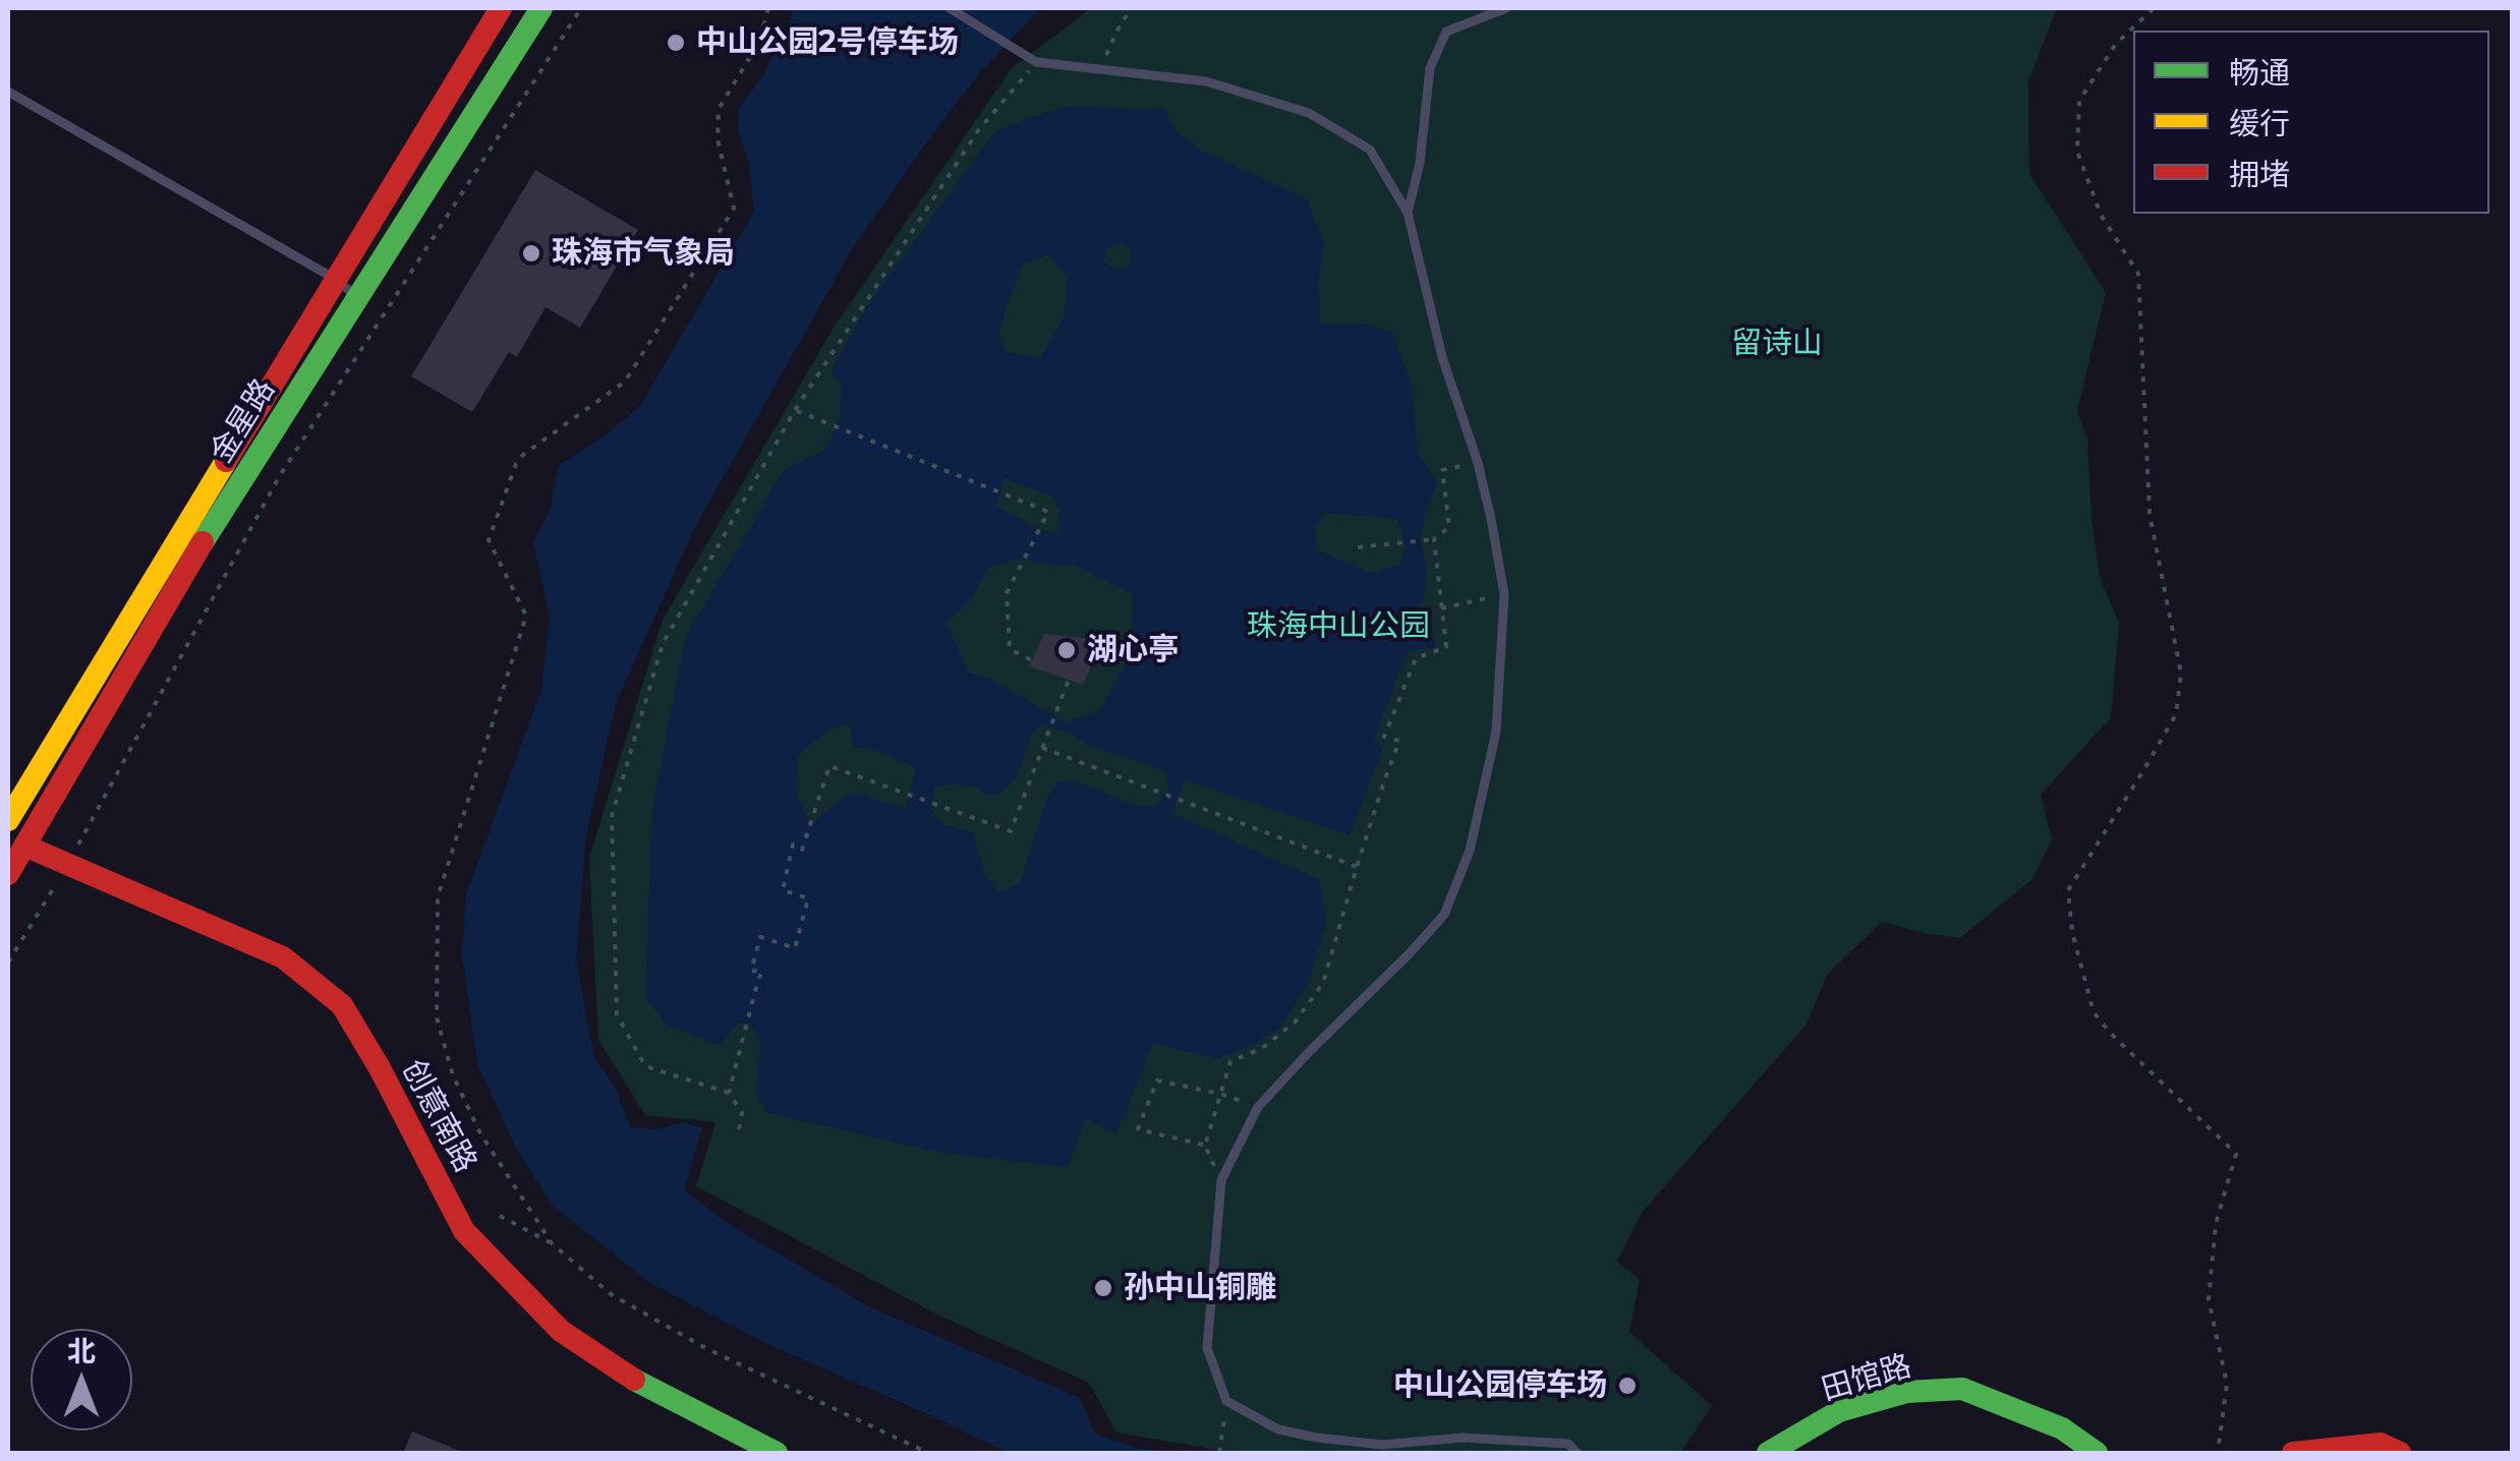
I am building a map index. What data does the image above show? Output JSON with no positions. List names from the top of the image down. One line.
{"streets":{"street":["金星路","创意南路","田馆路"]},"crossings":[["金星路","创意南路"]],"parks":["留诗山","珠海中山公园"],"places":["中山公园2号停车场","珠海市气象局","湖心亭","孙中山铜雕","中山公园停车场"],"legend":["畅通","缓行","拥堵"],"north":"top"}
